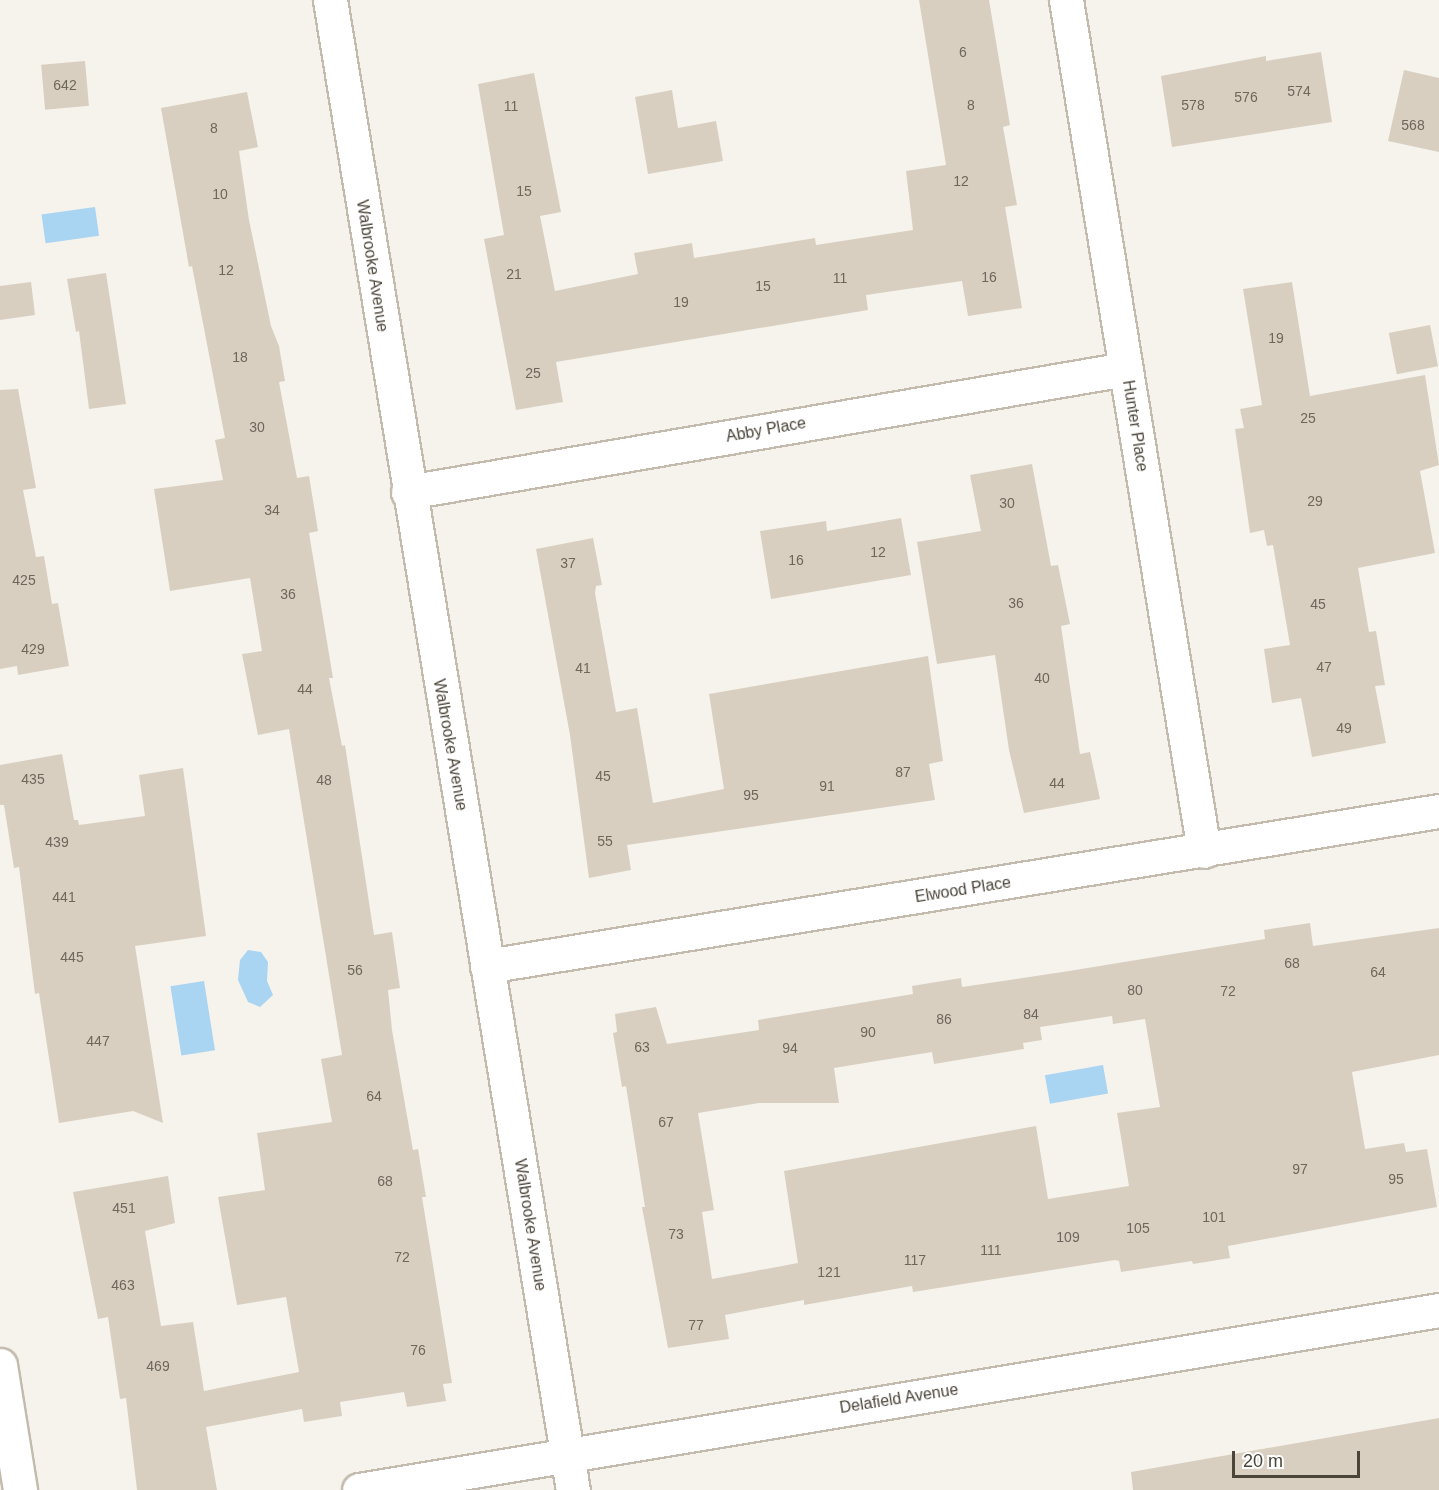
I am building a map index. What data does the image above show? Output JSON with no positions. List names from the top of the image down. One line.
{"streets":{"street":["Walbrooke Avenue","Hunter Place","Abby Place","Elwood Place","Delafield Avenue"]},"crossings":[["Walbrooke Avenue","Abby Place"],["Walbrooke Avenue","Elwood Place"],["Walbrooke Avenue","Delafield Avenue"],["Hunter Place","Abby Place"],["Hunter Place","Elwood Place"]],"house_numbers":["6","642","574","576","8","578","11","568","8","12","15","10","12","21","16","11","15","19","19","18","25","25","30","29","30","34","12","16","37","425","36","36","45","429","47","41","40","44","49","87","45","435","48","44","91","95","55","439","441","445","68","56","64","80","72","84","86","90","447","63","94","64","67","97","95","68","451","101","105","73","109","111","72","117","121","463","77","76","469"],"scale_bar":"20 m"}
